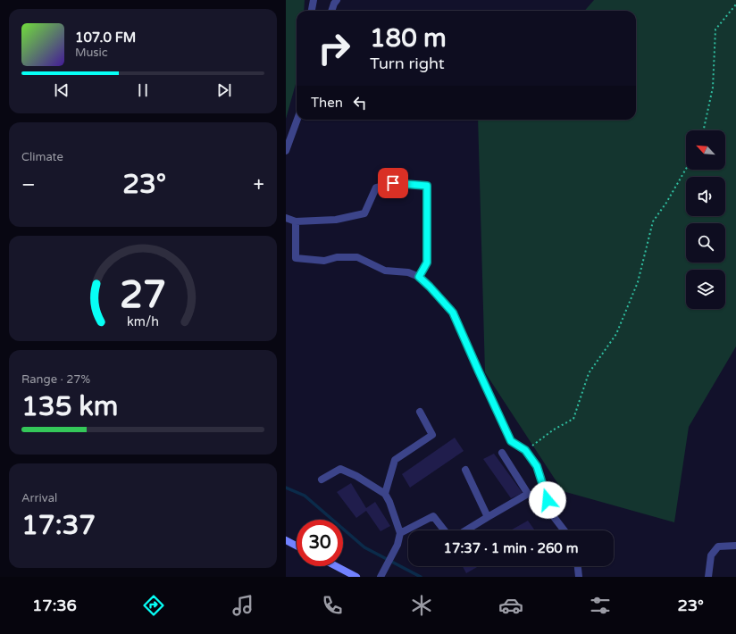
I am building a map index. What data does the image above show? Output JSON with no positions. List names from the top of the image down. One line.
{"north":"top left","page":{"turn":["180 m","Turn right"],"song":["107.0 FM","Music"],"then":"Then","tile":["Climate",["Range · 27%","135 km"],["Arrival","17:37"]],"heat":["−","23°","+"],"limit":"30","trip":"17:37 · 1 min · 260 m","tabs":["17:36","23°"],"gauge":["27","km/h"]}}
